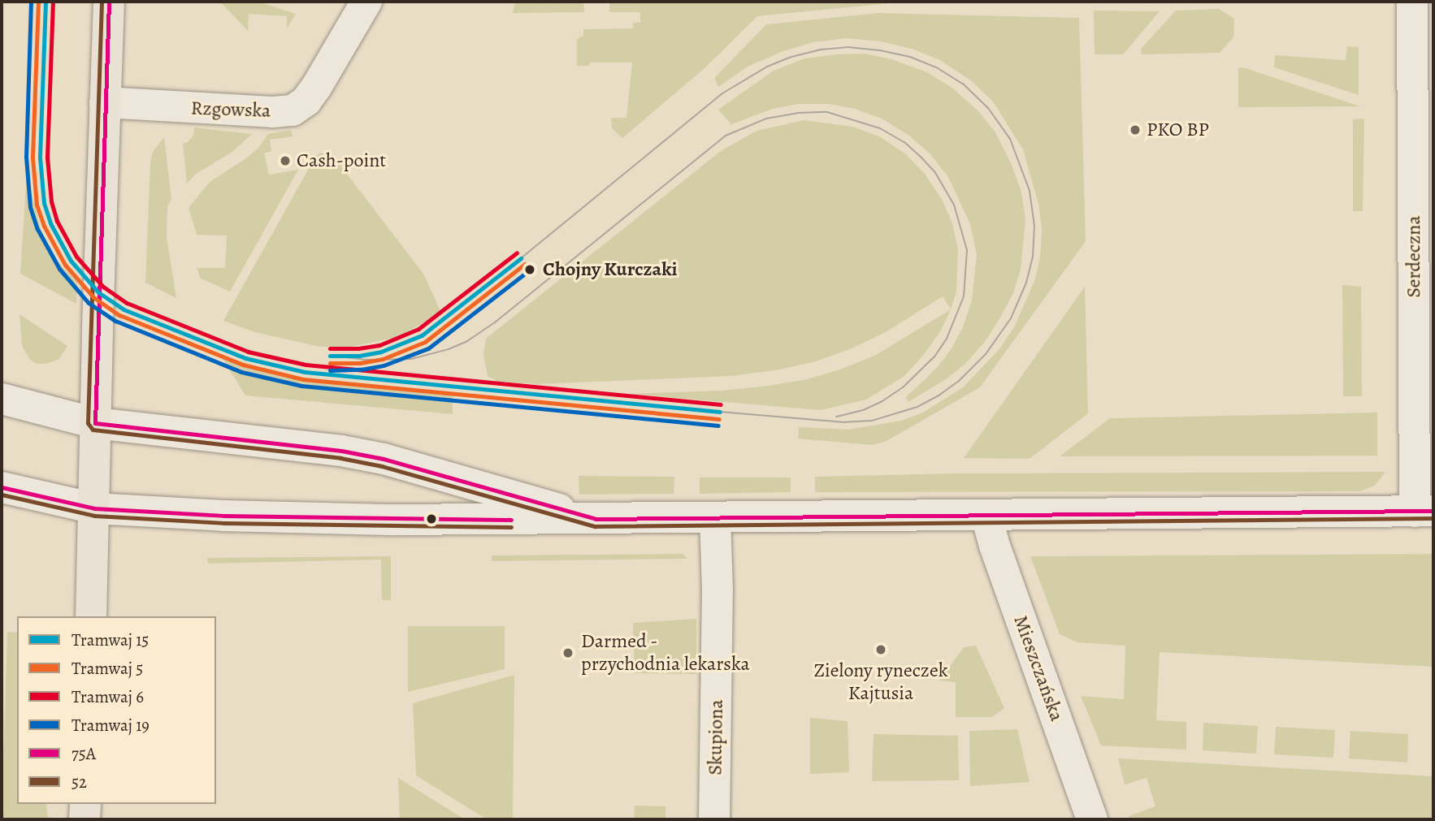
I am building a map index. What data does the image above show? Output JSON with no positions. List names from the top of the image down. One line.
{"streets":{"street":["Rzgowska","Serdeczna","Mieszczańska","Skupiona"]},"places":["PKO BP","Cash-point","Chojny Kurczaki","Zielony ryneczek Kajtusia","Darmed - przychodnia lekarska"],"lines":["tram line 15","tram line 5","tram line 6","tram line 19","transit line 75A","transit line 52"],"legend":["Tramwaj 15","Tramwaj 5","Tramwaj 6","Tramwaj 19","75A","52"]}
